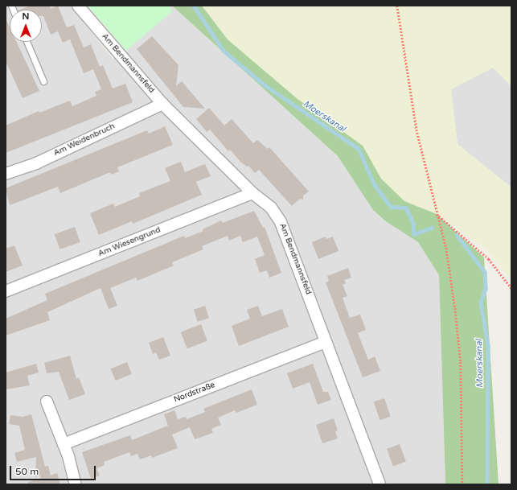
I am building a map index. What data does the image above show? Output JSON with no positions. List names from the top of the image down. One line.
{"streets":{"street":["Am Bendmannsfeld","Am Weidenbruch","Am Wiesengrund","Nordstraße"]},"crossings":[["Am Bendmannsfeld","Am Weidenbruch"],["Am Bendmannsfeld","Am Wiesengrund"],["Am Bendmannsfeld","Nordstraße"]],"water":["Moerskanal"],"scale_bar":"50 m","north":"top"}
